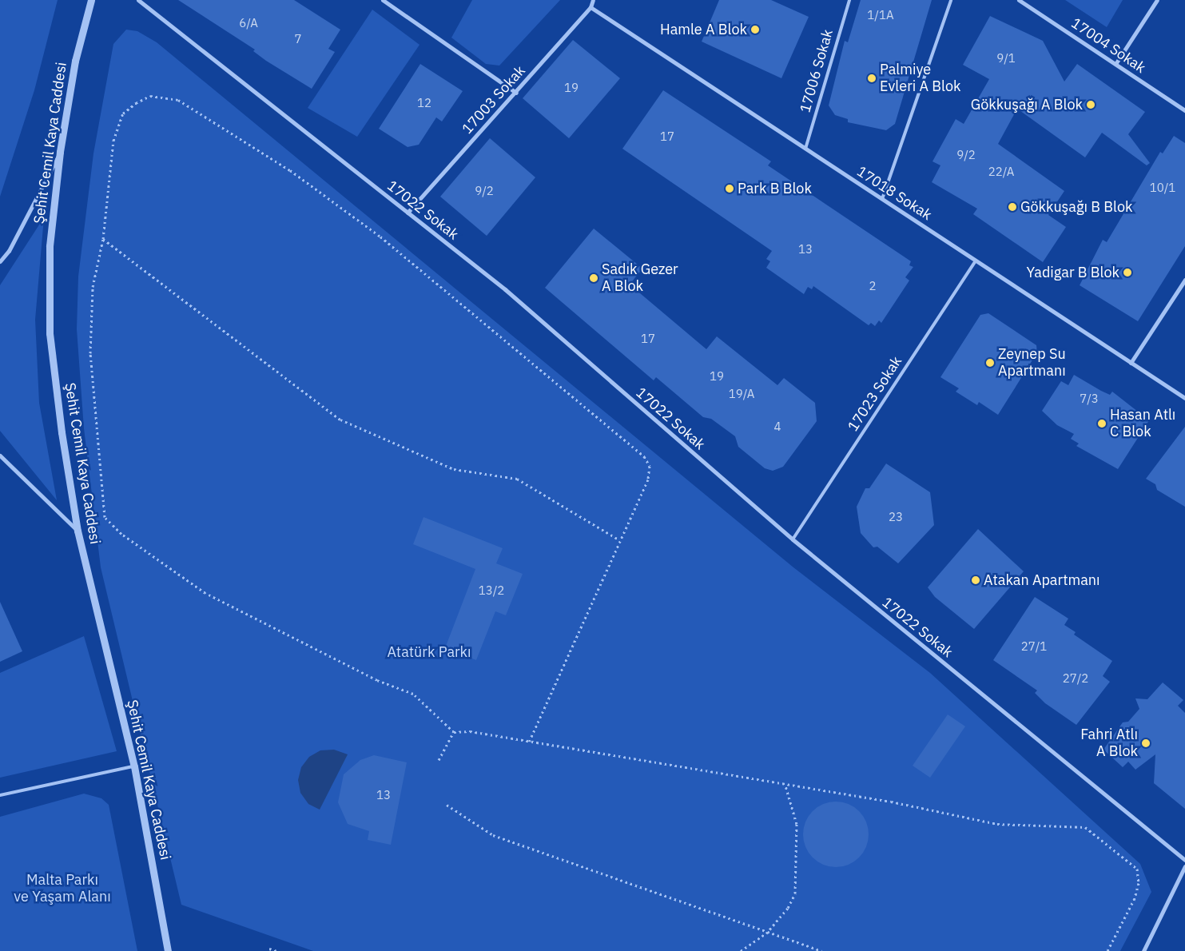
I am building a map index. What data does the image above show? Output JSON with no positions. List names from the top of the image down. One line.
{"streets":{"street":["17004 Sokak","17003 Sokak","Şehit Cemil Kaya Caddesi","17018 Sokak","17022 Sokak"],"lane":["17006 Sokak","17023 Sokak"]},"crossings":[["17006 Sokak","17018 Sokak"],["17003 Sokak","17018 Sokak"],["17003 Sokak","17022 Sokak"],["17018 Sokak","17023 Sokak"],["17022 Sokak","17023 Sokak"]],"parks":["Atatürk Parkı","Malta Parkı ve Yaşam Alanı"],"places":["Hamle A Blok","Palmiye Evleri A Blok","Gökkuşağı A Blok","Park B Blok","Gökkuşağı B Blok","Yadigar B Blok","Sadık Gezer A Blok","Zeynep Su Apartmanı","Hasan Atlı C Blok","Atakan Apartmanı","Fahri Atlı A Blok"],"house_numbers":["1/1A","6/A","7","9/1","19","12","17","9/2","22/A","10/1","9/2","13","2","17","19","19/A","7/3","4","23","13/2","27/1","27/2","13"]}
